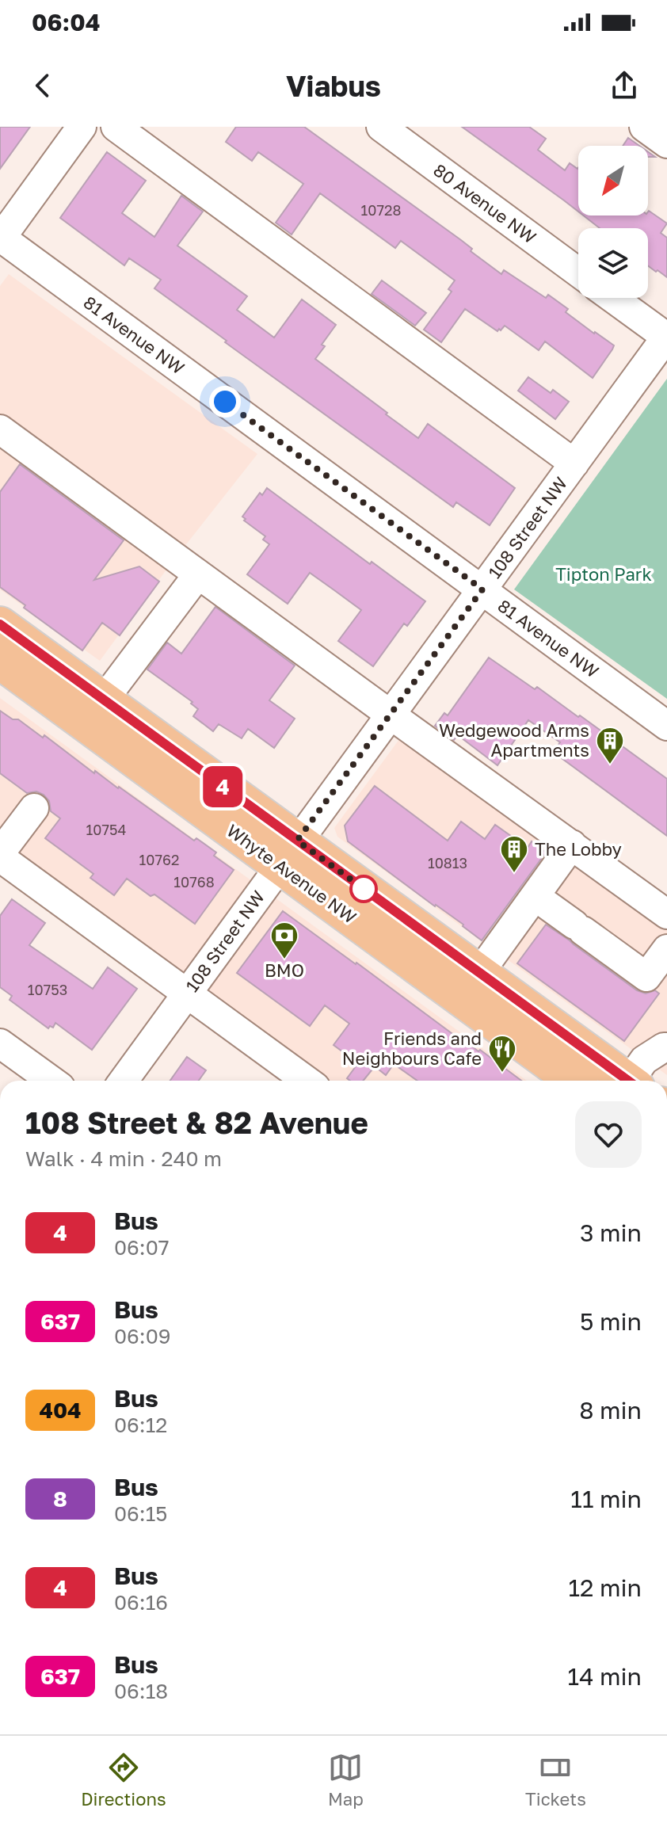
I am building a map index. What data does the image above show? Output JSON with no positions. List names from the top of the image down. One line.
{"streets":{"main road":["Whyte Avenue NW"],"street":["80 Avenue NW","81 Avenue NW","108 Street NW"]},"crossings":[["81 Avenue NW","108 Street NW"],["108 Street NW","Whyte Avenue NW"]],"parks":["Tipton Park"],"places":{"building":["Wedgewood Arms Apartments","The Lobby"],"bank":["BMO"],"restaurant":["Friends and Neighbours Cafe"]},"lines":["bus line 4"],"house_numbers":["10728","10754","10762","10813","10768","10753"],"north":"bottom left","page":{"status":"06:04","header":"Viabus","on_map":"4","heading":["108 Street & 82 Avenue","Walk · 4 min · 240 m"],"list":[{"mark":"4","name":"Bus","note":"06:07","value":"3 min"},{"mark":"637","name":"Bus","note":"06:09","value":"5 min"},{"mark":"404","name":"Bus","note":"06:12","value":"8 min"},{"mark":"8","name":"Bus","note":"06:15","value":"11 min"},{"mark":"4","name":"Bus","note":"06:16","value":"12 min"},{"mark":"637","name":"Bus","note":"06:18","value":"14 min"}],"tabs":["Directions","Map","Tickets"]}}
